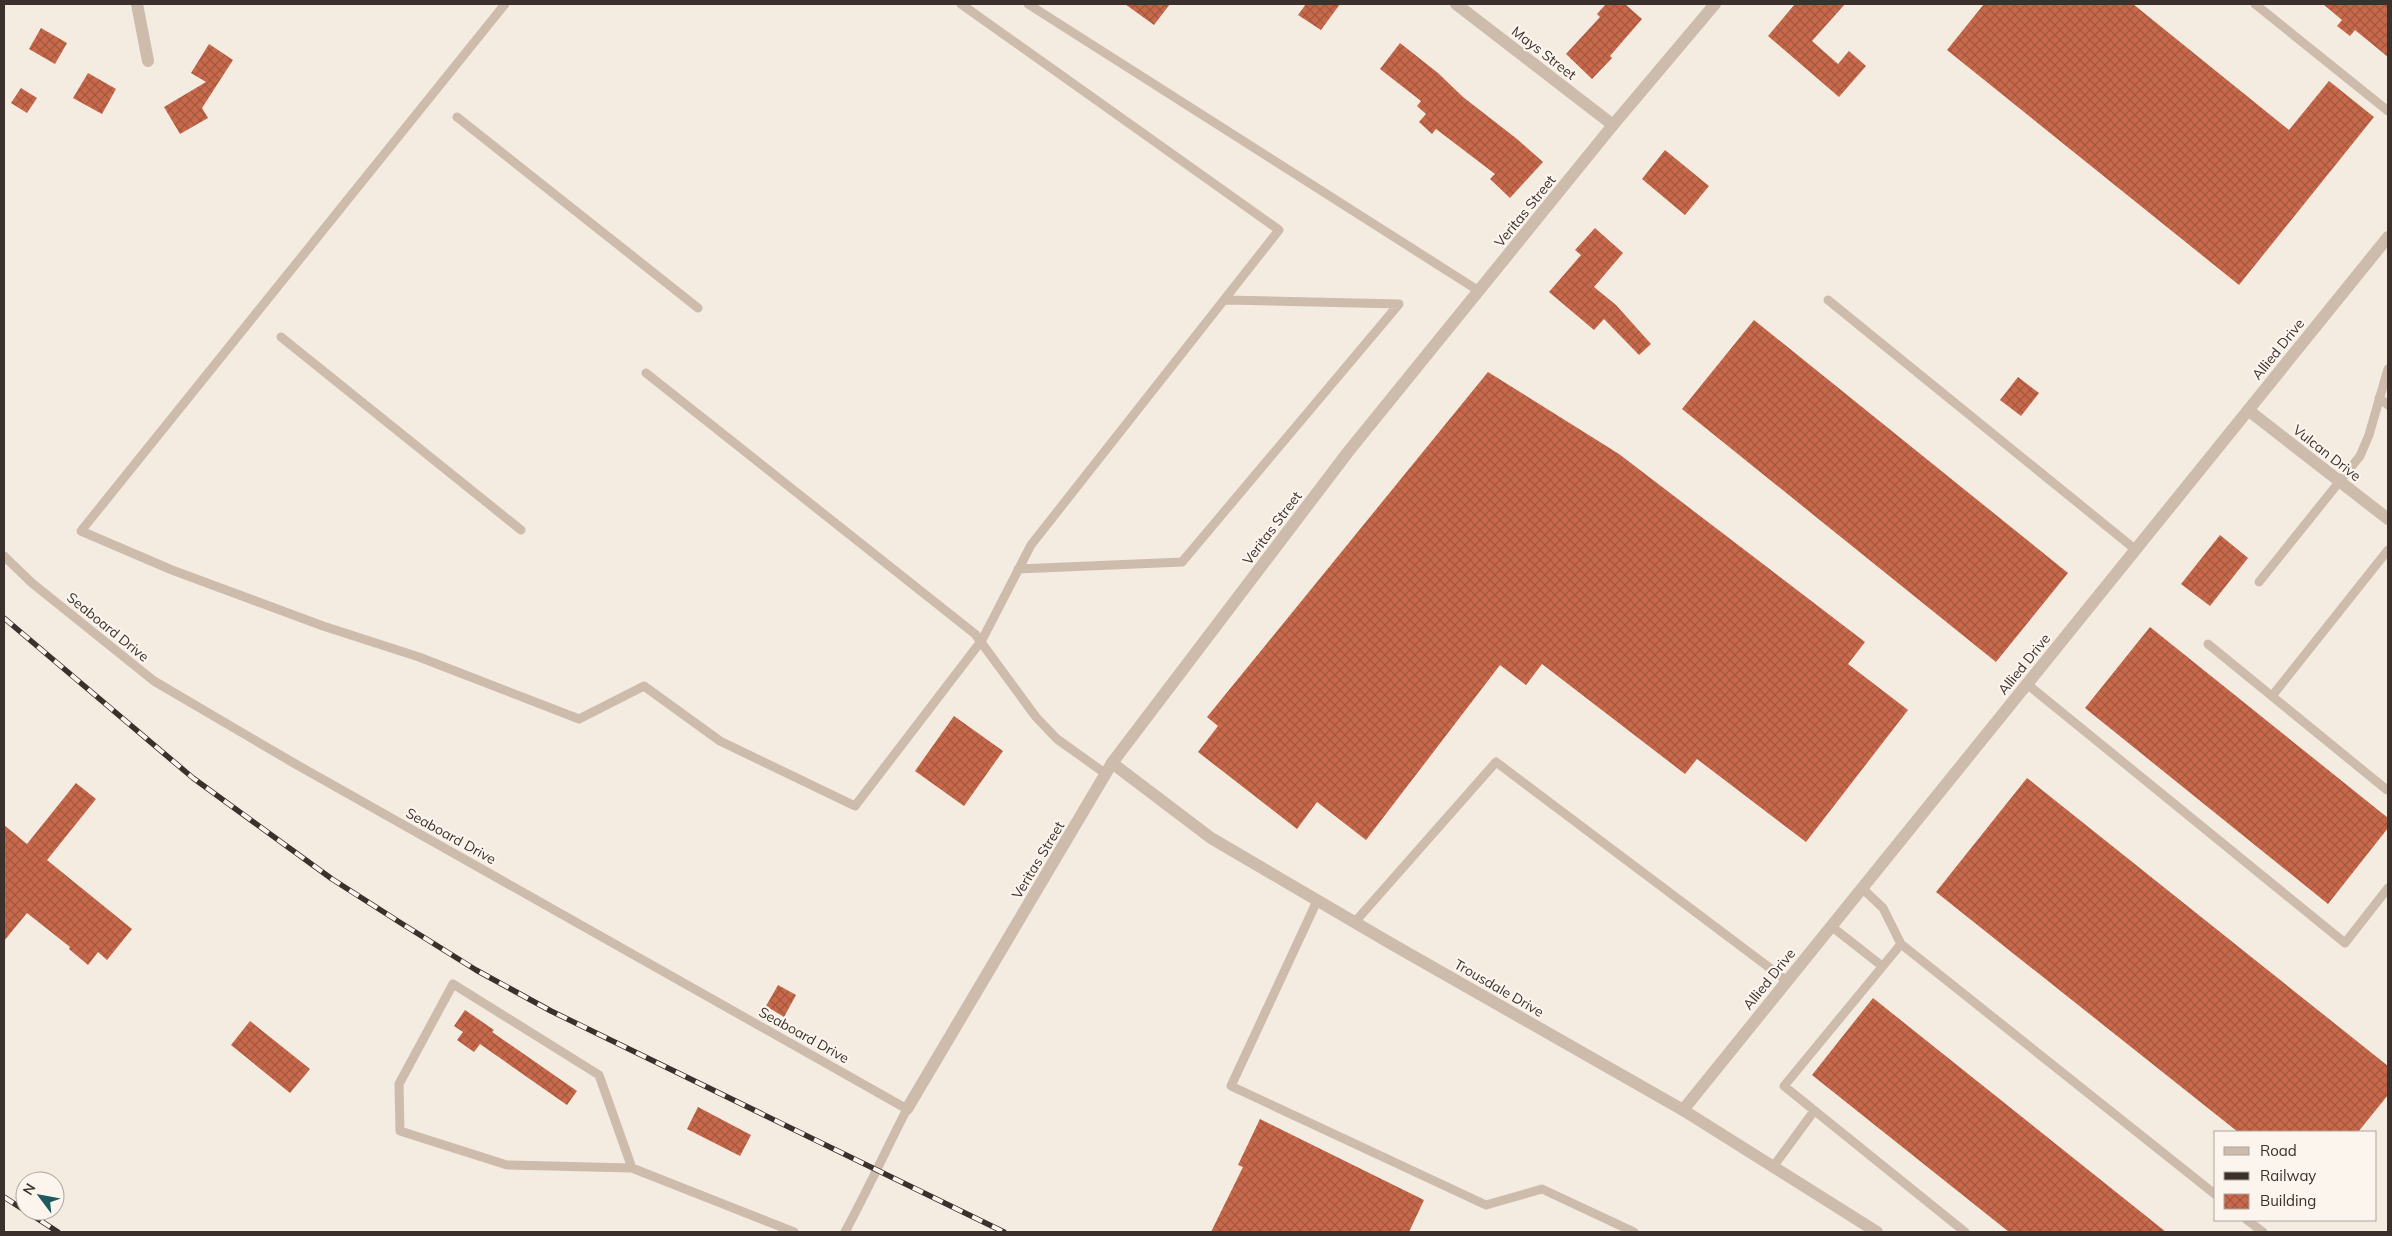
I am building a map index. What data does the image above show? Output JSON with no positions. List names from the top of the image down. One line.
{"streets":{"street":["Mays Street","Veritas Street","Allied Drive","Vulcan Drive","Trousdale Drive"],"lane":["Seaboard Drive"]},"crossings":[["Mays Street","Veritas Street"],["Veritas Street","Seaboard Drive"],["Veritas Street","Trousdale Drive"],["Allied Drive","Vulcan Drive"],["Allied Drive","Trousdale Drive"]],"legend":["Road","Railway","Building"],"north":"top left"}
